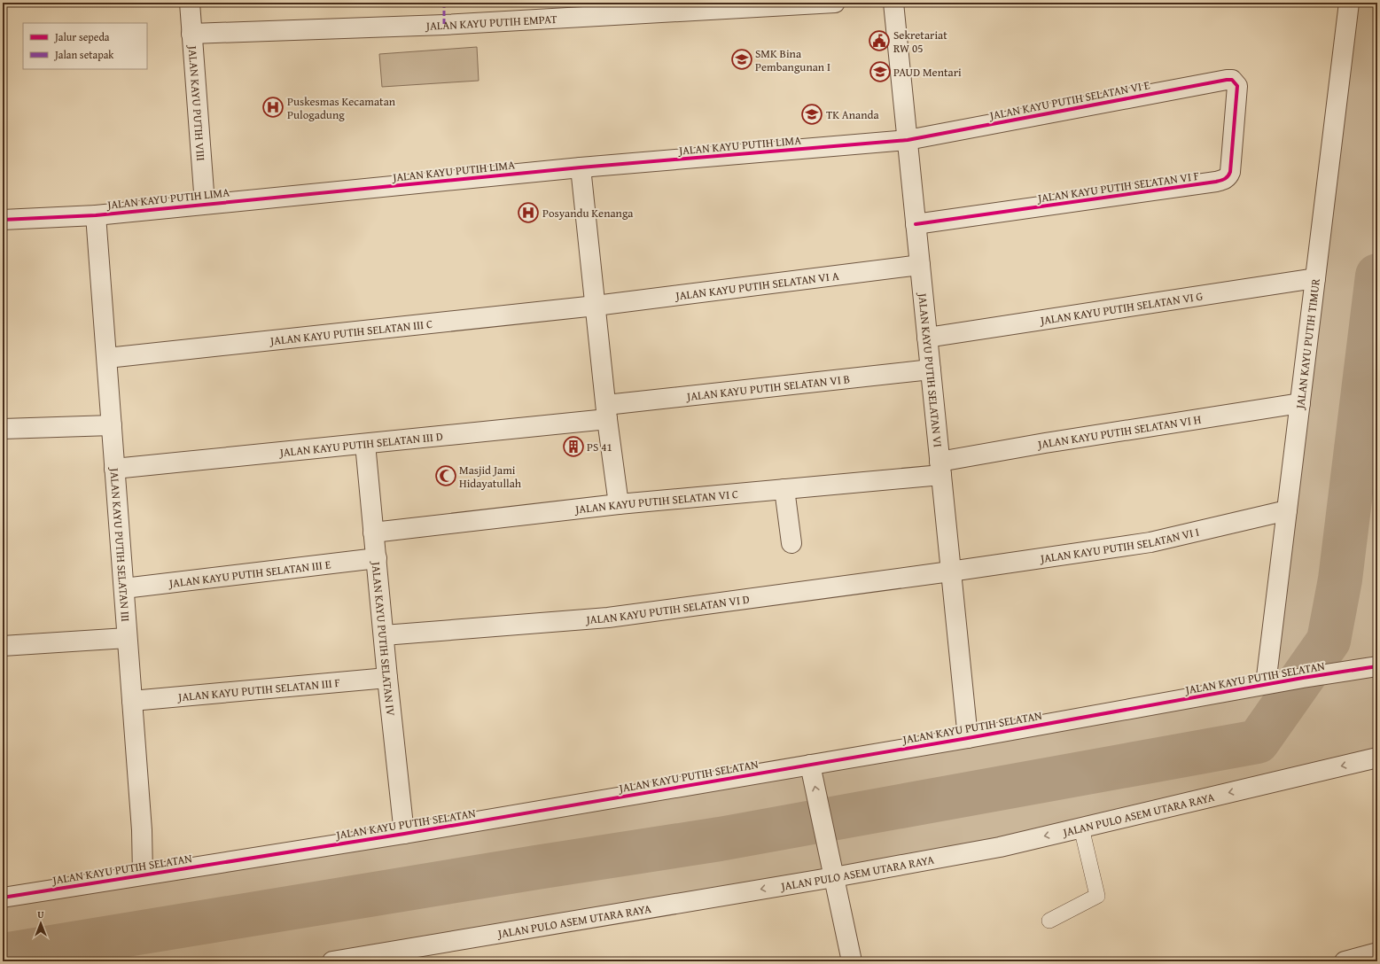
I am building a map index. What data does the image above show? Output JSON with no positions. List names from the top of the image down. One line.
{"streets":{"street":["JALAN KAYU PUTIH EMPAT","JALAN KAYU PUTIH SELATAN VI E","JALAN KAYU PUTIH VIII","JALAN KAYU PUTIH LIMA","JALAN KAYU PUTIH SELATAN VI F","JALAN KAYU PUTIH SELATAN VI A","JALAN KAYU PUTIH SELATAN VI G","JALAN KAYU PUTIH SELATAN III C","JALAN KAYU PUTIH TIMUR","JALAN KAYU PUTIH SELATAN VI","JALAN KAYU PUTIH SELATAN VI B","JALAN KAYU PUTIH SELATAN VI H","JALAN KAYU PUTIH SELATAN III D","JALAN KAYU PUTIH SELATAN VI C","JALAN KAYU PUTIH SELATAN VI I","JALAN KAYU PUTIH SELATAN III","JALAN KAYU PUTIH SELATAN III E","JALAN KAYU PUTIH SELATAN VI D","JALAN KAYU PUTIH SELATAN IV","JALAN KAYU PUTIH SELATAN","JALAN KAYU PUTIH SELATAN III F","JALAN PULO ASEM UTARA RAYA"]},"crossings":[["JALAN KAYU PUTIH EMPAT","JALAN KAYU PUTIH VIII"],["JALAN KAYU PUTIH SELATAN VI E","JALAN KAYU PUTIH LIMA"],["JALAN KAYU PUTIH SELATAN VI E","JALAN KAYU PUTIH SELATAN VI F"],["JALAN KAYU PUTIH SELATAN VI E","JALAN KAYU PUTIH SELATAN VI"],["JALAN KAYU PUTIH VIII","JALAN KAYU PUTIH LIMA"],["JALAN KAYU PUTIH LIMA","JALAN KAYU PUTIH SELATAN VI"],["JALAN KAYU PUTIH LIMA","JALAN KAYU PUTIH SELATAN III"],["JALAN KAYU PUTIH SELATAN VI F","JALAN KAYU PUTIH SELATAN VI"],["JALAN KAYU PUTIH SELATAN VI A","JALAN KAYU PUTIH SELATAN III C"],["JALAN KAYU PUTIH SELATAN VI A","JALAN KAYU PUTIH SELATAN VI"],["JALAN KAYU PUTIH SELATAN VI G","JALAN KAYU PUTIH TIMUR"],["JALAN KAYU PUTIH SELATAN VI G","JALAN KAYU PUTIH SELATAN VI"],["JALAN KAYU PUTIH SELATAN III C","JALAN KAYU PUTIH SELATAN III"],["JALAN KAYU PUTIH TIMUR","JALAN KAYU PUTIH SELATAN VI H"],["JALAN KAYU PUTIH TIMUR","JALAN KAYU PUTIH SELATAN VI I"],["JALAN KAYU PUTIH TIMUR","JALAN KAYU PUTIH SELATAN"],["JALAN KAYU PUTIH SELATAN VI","JALAN KAYU PUTIH SELATAN VI B"],["JALAN KAYU PUTIH SELATAN VI","JALAN KAYU PUTIH SELATAN VI H"],["JALAN KAYU PUTIH SELATAN VI","JALAN KAYU PUTIH SELATAN VI C"],["JALAN KAYU PUTIH SELATAN VI","JALAN KAYU PUTIH SELATAN VI I"],["JALAN KAYU PUTIH SELATAN VI","JALAN KAYU PUTIH SELATAN VI D"],["JALAN KAYU PUTIH SELATAN VI","JALAN KAYU PUTIH SELATAN"],["JALAN KAYU PUTIH SELATAN VI B","JALAN KAYU PUTIH SELATAN III D"],["JALAN KAYU PUTIH SELATAN VI H","JALAN KAYU PUTIH SELATAN VI C"],["JALAN KAYU PUTIH SELATAN III D","JALAN KAYU PUTIH SELATAN III"],["JALAN KAYU PUTIH SELATAN III D","JALAN KAYU PUTIH SELATAN IV"],["JALAN KAYU PUTIH SELATAN VI C","JALAN KAYU PUTIH SELATAN IV"],["JALAN KAYU PUTIH SELATAN VI I","JALAN KAYU PUTIH SELATAN VI D"],["JALAN KAYU PUTIH SELATAN III","JALAN KAYU PUTIH SELATAN III E"],["JALAN KAYU PUTIH SELATAN III","JALAN KAYU PUTIH SELATAN"],["JALAN KAYU PUTIH SELATAN III","JALAN KAYU PUTIH SELATAN III F"],["JALAN KAYU PUTIH SELATAN III E","JALAN KAYU PUTIH SELATAN IV"],["JALAN KAYU PUTIH SELATAN VI D","JALAN KAYU PUTIH SELATAN IV"],["JALAN KAYU PUTIH SELATAN IV","JALAN KAYU PUTIH SELATAN"],["JALAN KAYU PUTIH SELATAN IV","JALAN KAYU PUTIH SELATAN III F"]],"one_way":["JALAN PULO ASEM UTARA RAYA"],"places":{"public building":["Sekretariat RW 05"],"school or university":["SMK Bina Pembangunan I","PAUD Mentari","TK Ananda"],"hospital":["Puskesmas Kecamatan Pulogadung","Posyandu Kenanga"],"building":["PS 41"],"mosque":["Masjid Jami Hidayatullah"]},"legend":["Jalur sepeda","Jalan setapak"],"north":"top"}
